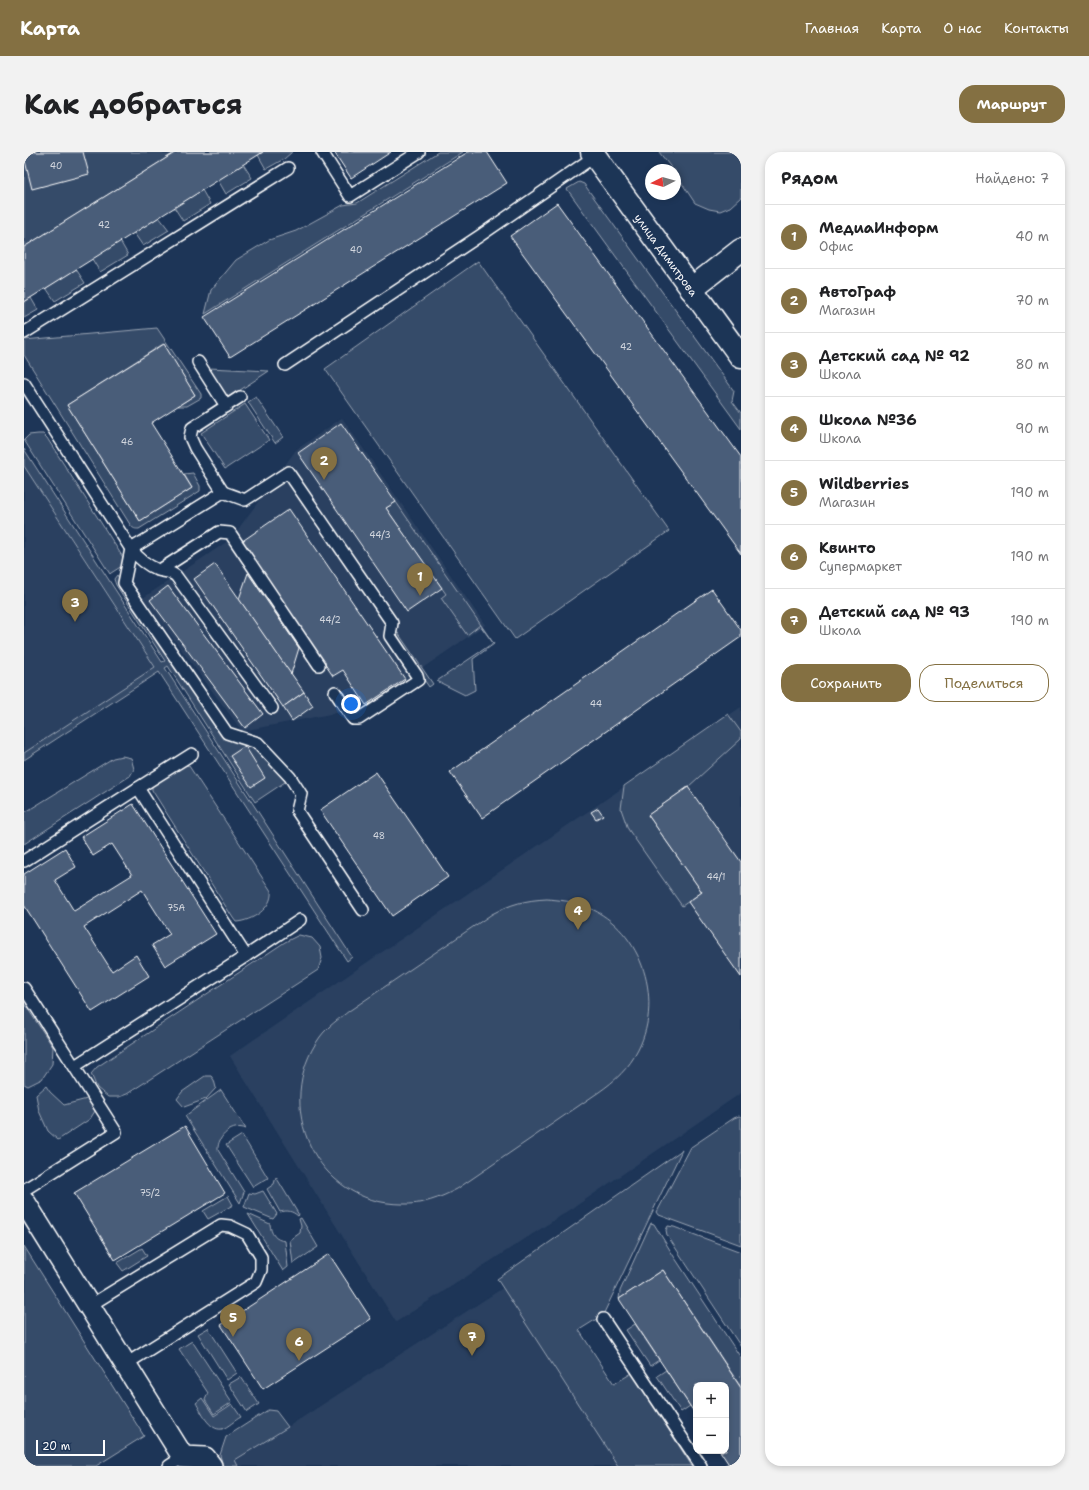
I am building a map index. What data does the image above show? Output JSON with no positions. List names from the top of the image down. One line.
{"streets":{"street":["улица Димитрова"]},"house_numbers":["40","42","40","42","46","44/3","44/2","44","48","44/1","75А","75/2"],"scale_bar":"20 m","north":"left","page":{"header":"Карта","nav":["Главная","Карта","О нас","Контакты"],"title":"Как добраться","buttons":["Маршрут",["Сохранить","Поделиться"]],"heading":["Рядом","Найдено: 7"],"list":[{"mark":"1","name":"МедиаИнформ","note":"Офис","value":"40 m"},{"mark":"2","name":"АвтоГраф","note":"Магазин","value":"70 m"},{"mark":"3","name":"Детский сад № 92","note":"Школа","value":"80 m"},{"mark":"4","name":"Школа №36","note":"Школа","value":"90 m"},{"mark":"5","name":"Wildberries","note":"Магазин","value":"190 m"},{"mark":"6","name":"Квинто","note":"Супермаркет","value":"190 m"},{"mark":"7","name":"Детский сад № 93","note":"Школа","value":"190 m"}],"pins":["2","1","3","4","5","7","6"],"map_buttons":["+","−"],"scale":"20 m"}}
